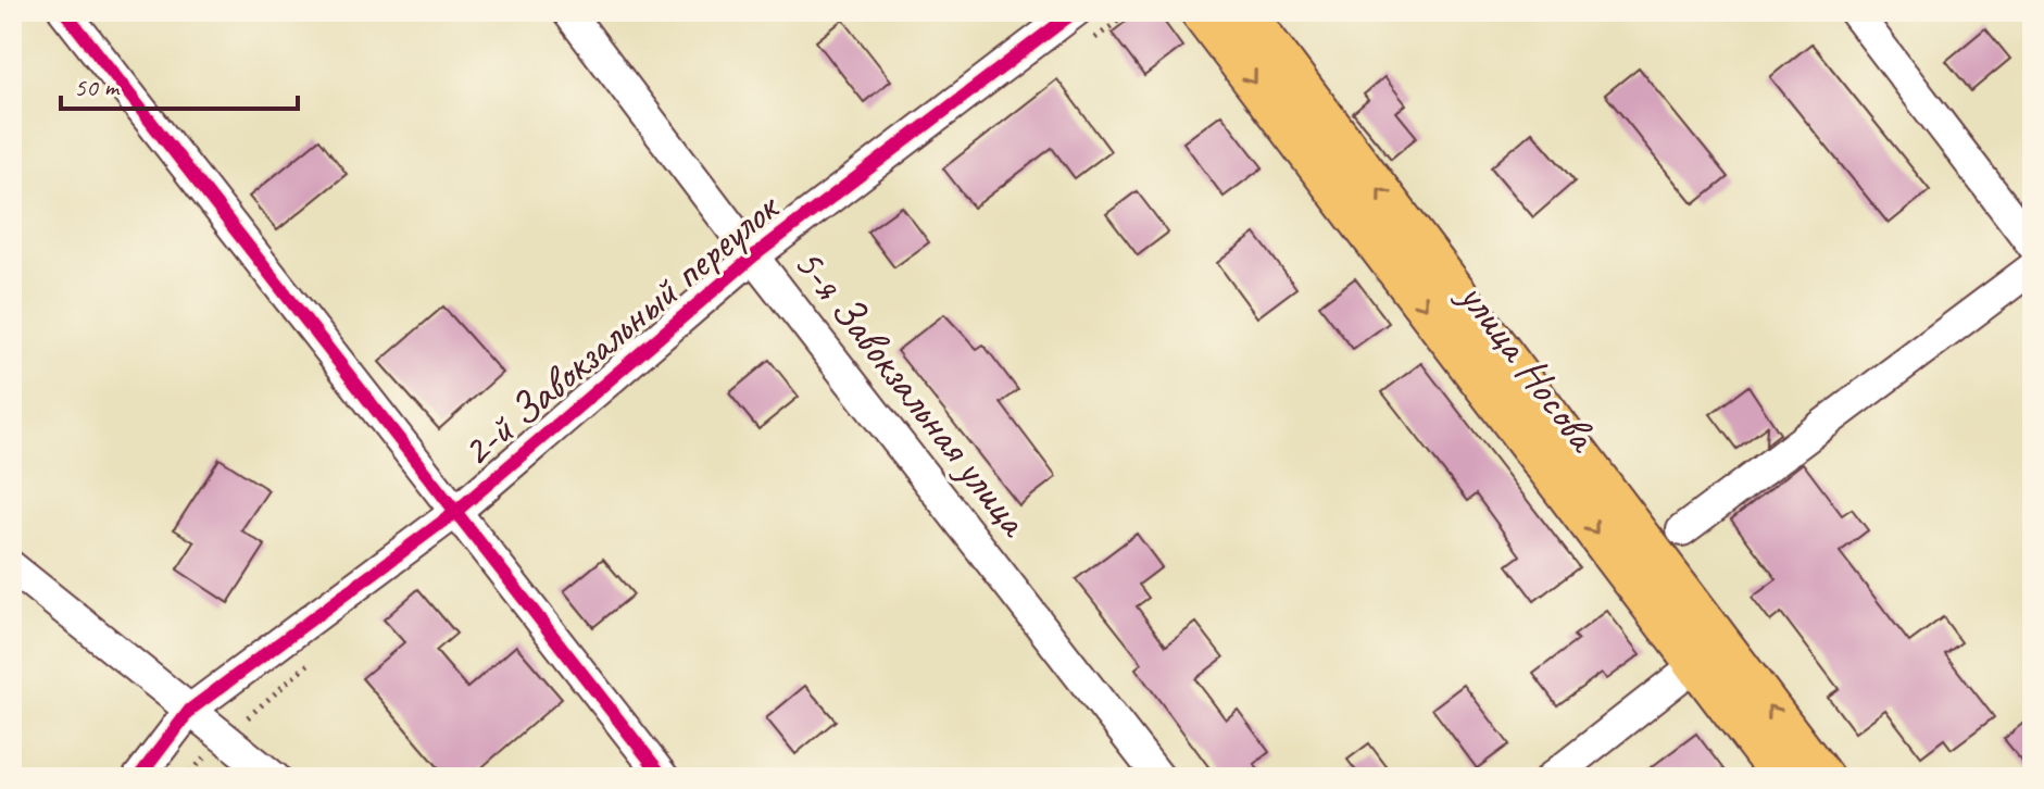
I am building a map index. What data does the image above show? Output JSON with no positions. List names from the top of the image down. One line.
{"streets":{"main road":["улица Носова"],"street":["2-й Завокзальный переулок","5-я Завокзальная улица"]},"crossings":[["2-й Завокзальный переулок","5-я Завокзальная улица"]],"scale_bar":"50 m"}
